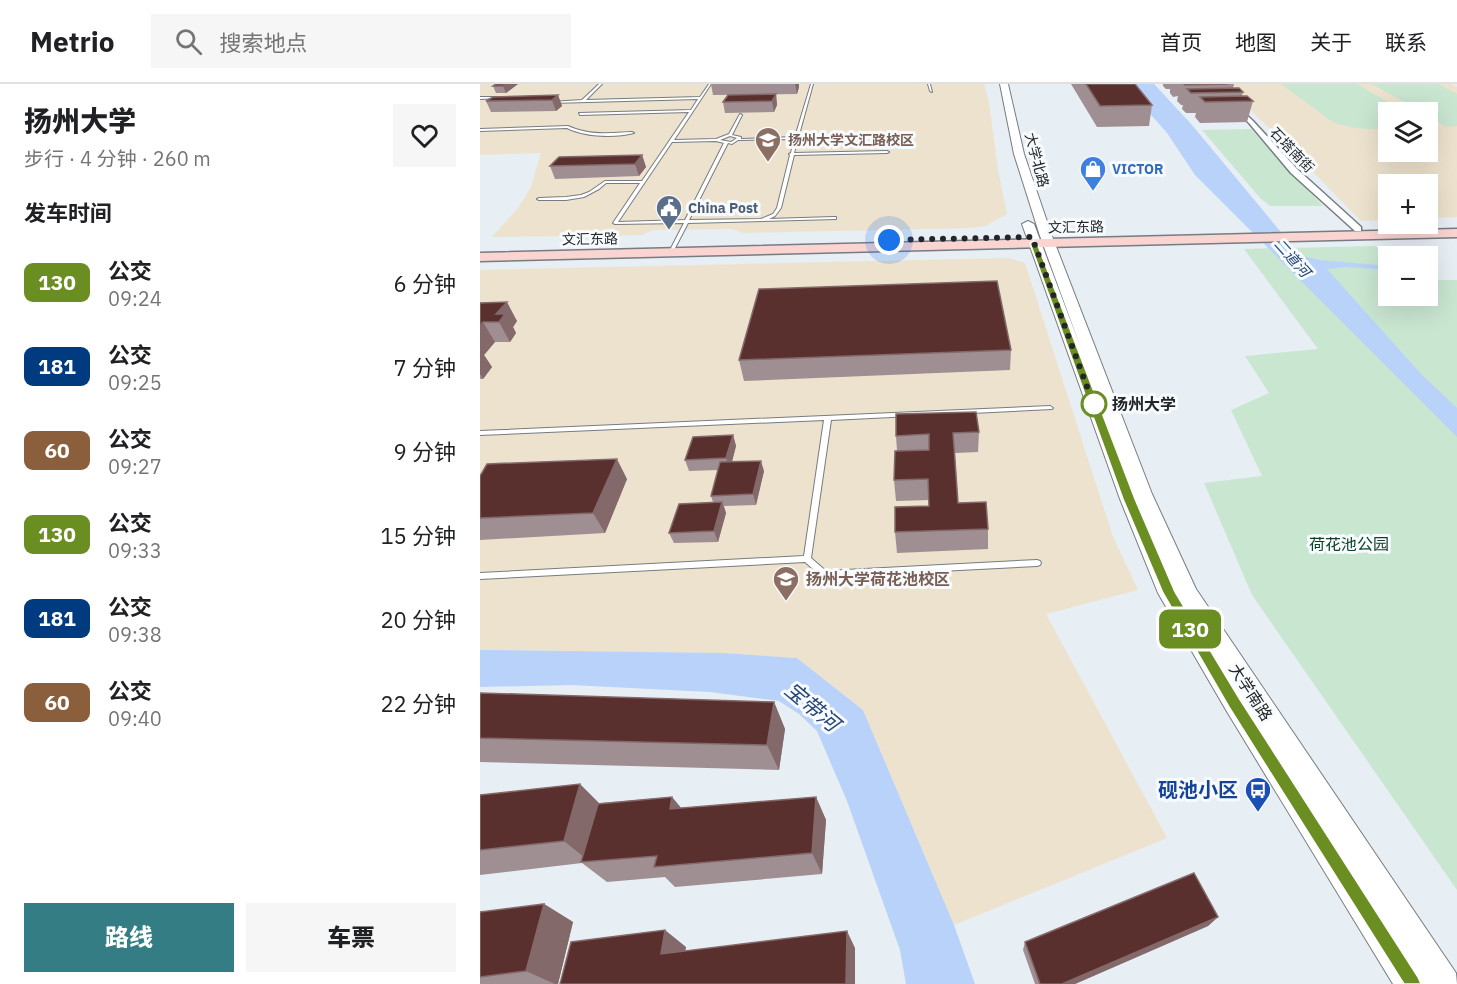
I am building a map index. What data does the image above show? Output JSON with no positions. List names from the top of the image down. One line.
{"streets":{"main road":["文汇东路"],"street":["石塔南街","大学北路","大学南路"]},"crossings":[["石塔南街","文汇东路"],["大学北路","文汇东路"],["大学北路","大学南路"],["文汇东路","大学南路"]],"water":["二道河","宝带河"],"parks":["荷花池公园"],"places":{"school or university":["扬州大学文汇路校区","扬州大学荷花池校区"],"shop":["VICTOR"],"public building":["China Post"],"other":["扬州大学"],"bus stop":["砚池小区"]},"lines":["bus line 130"],"page":{"header":"Metrio","search":"搜索地点","nav":["首页","地图","关于","联系"],"heading":[["扬州大学","步行 · 4 分钟 · 260 m"],"发车时间"],"on_map":"130","map_buttons":["+","−"],"list":[{"mark":"130","name":"公交","note":"09:24","value":"6 分钟"},{"mark":"181","name":"公交","note":"09:25","value":"7 分钟"},{"mark":"60","name":"公交","note":"09:27","value":"9 分钟"},{"mark":"130","name":"公交","note":"09:33","value":"15 分钟"},{"mark":"181","name":"公交","note":"09:38","value":"20 分钟"},{"mark":"60","name":"公交","note":"09:40","value":"22 分钟"}],"buttons":["路线","车票"]}}
